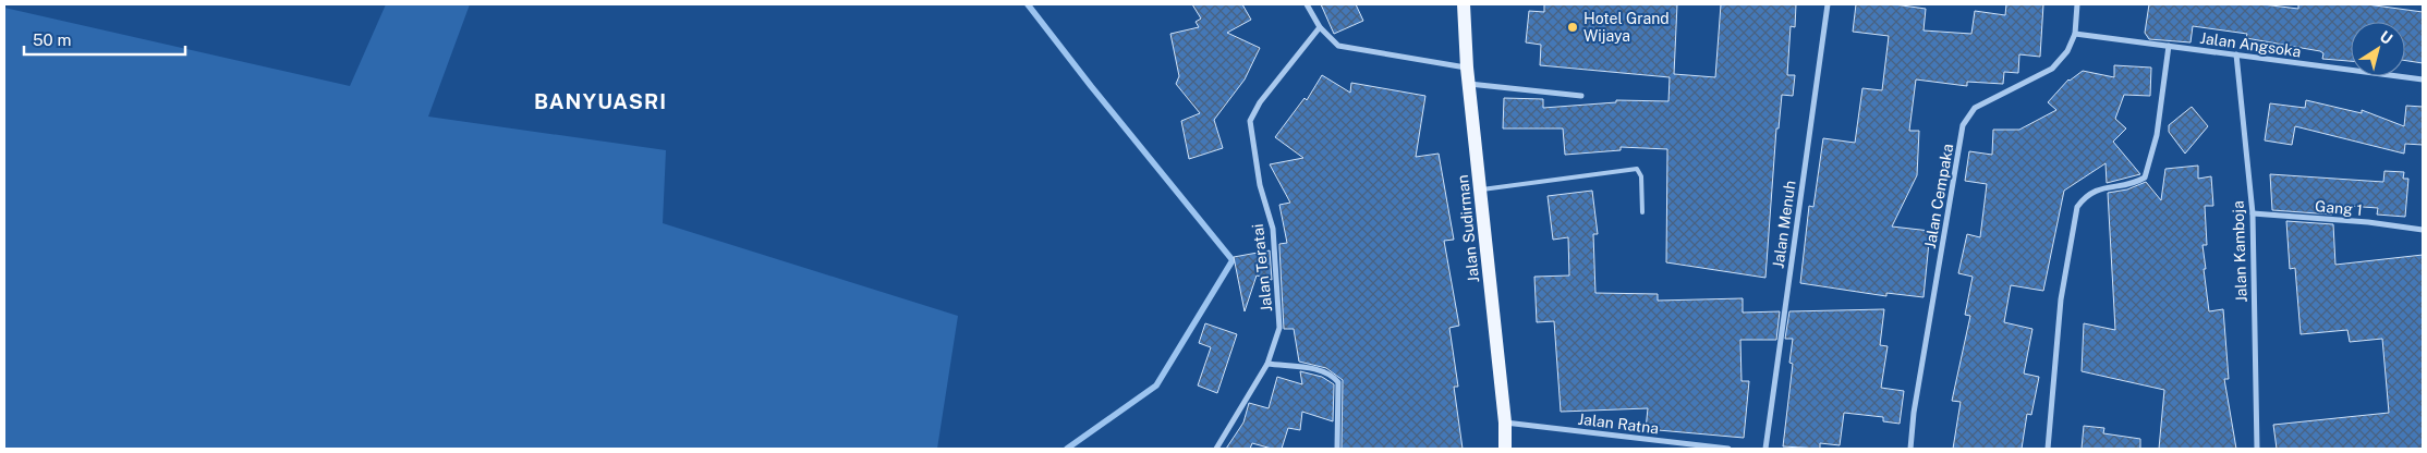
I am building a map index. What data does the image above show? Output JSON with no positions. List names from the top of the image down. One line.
{"streets":{"main road":["Jalan Sudirman"],"street":["Jalan Angsoka","Jalan Cempaka","Gang 1","Jalan Menuh","Jalan Kamboja","Jalan Teratai","Jalan Ratna"]},"crossings":[["Jalan Angsoka","Jalan Cempaka"],["Jalan Angsoka","Jalan Kamboja"],["Gang 1","Jalan Kamboja"],["Jalan Sudirman","Jalan Ratna"]],"districts":["BANYUASRI"],"places":["Hotel Grand Wijaya"],"scale_bar":"50 m","north":"top right"}
